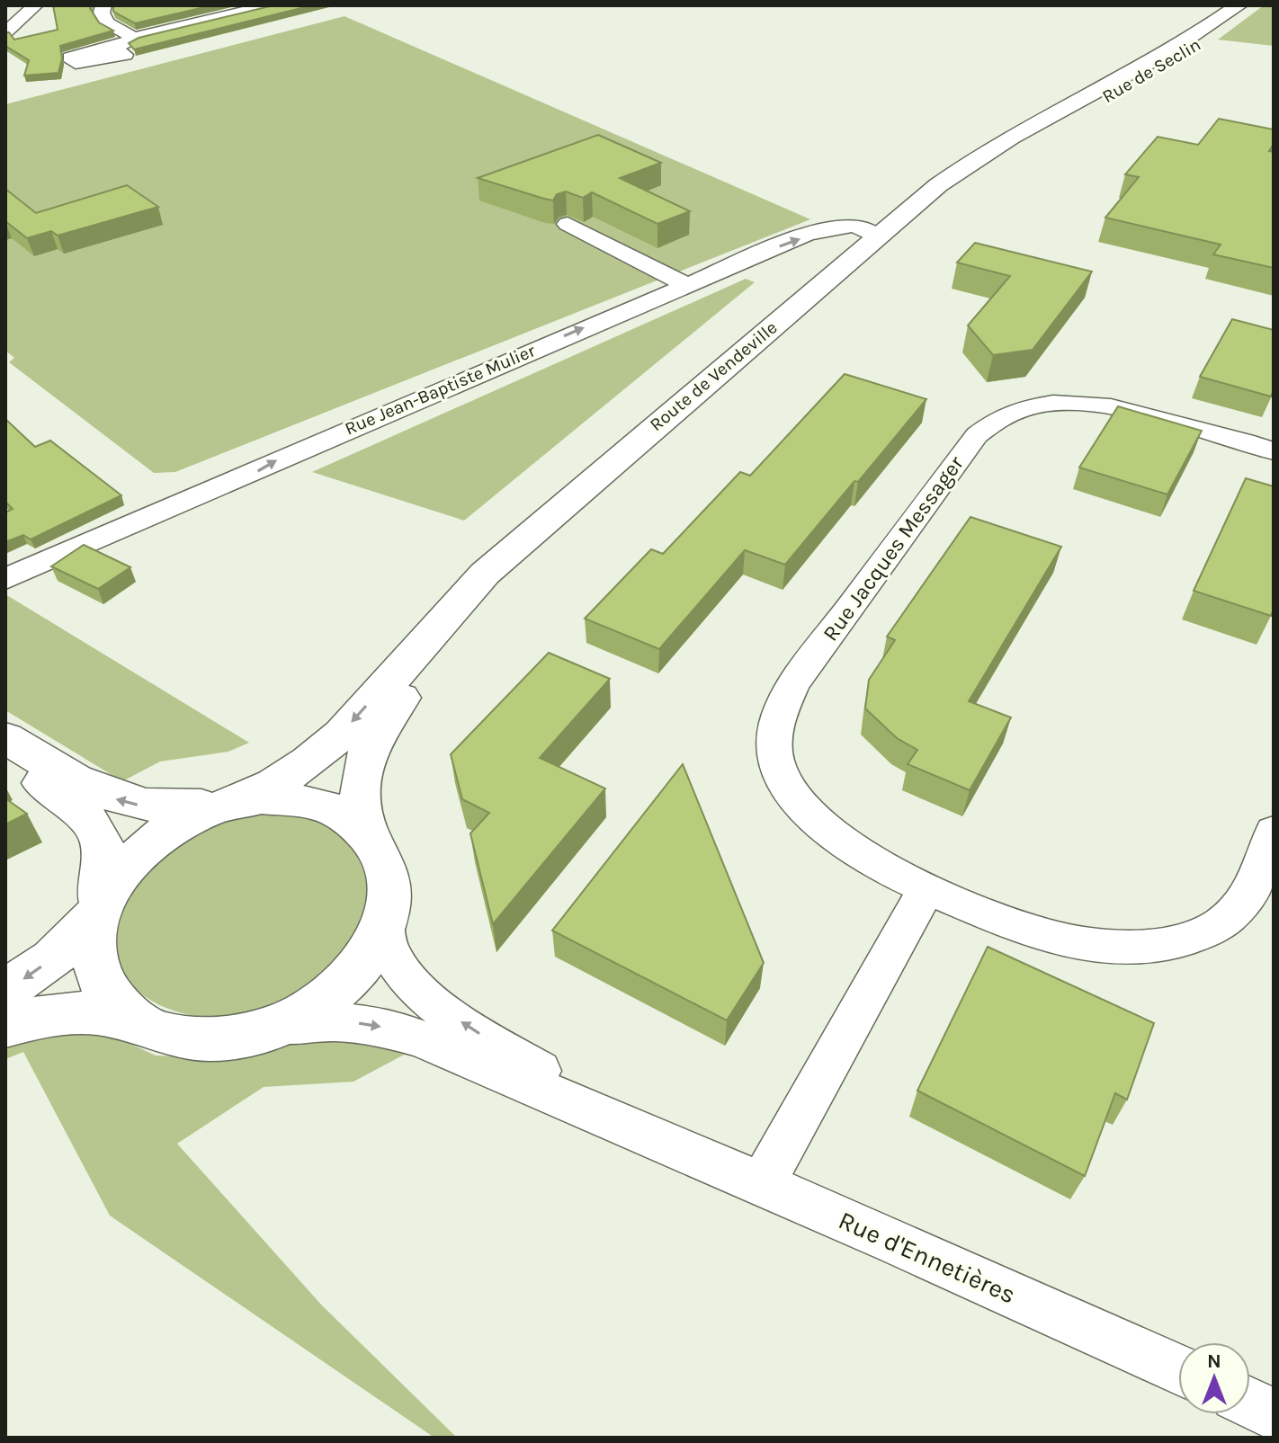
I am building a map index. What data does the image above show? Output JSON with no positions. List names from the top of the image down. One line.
{"streets":{"main road":["Rue de Seclin","Route de Vendeville"],"street":["Rue Jean-Baptiste Mulier","Rue Jacques Messager","Rue d'Ennetières"]},"crossings":[["Rue de Seclin","Route de Vendeville"],["Route de Vendeville","Rue Jean-Baptiste Mulier"]],"one_way":["Rue Jean-Baptiste Mulier"],"north":"top"}
